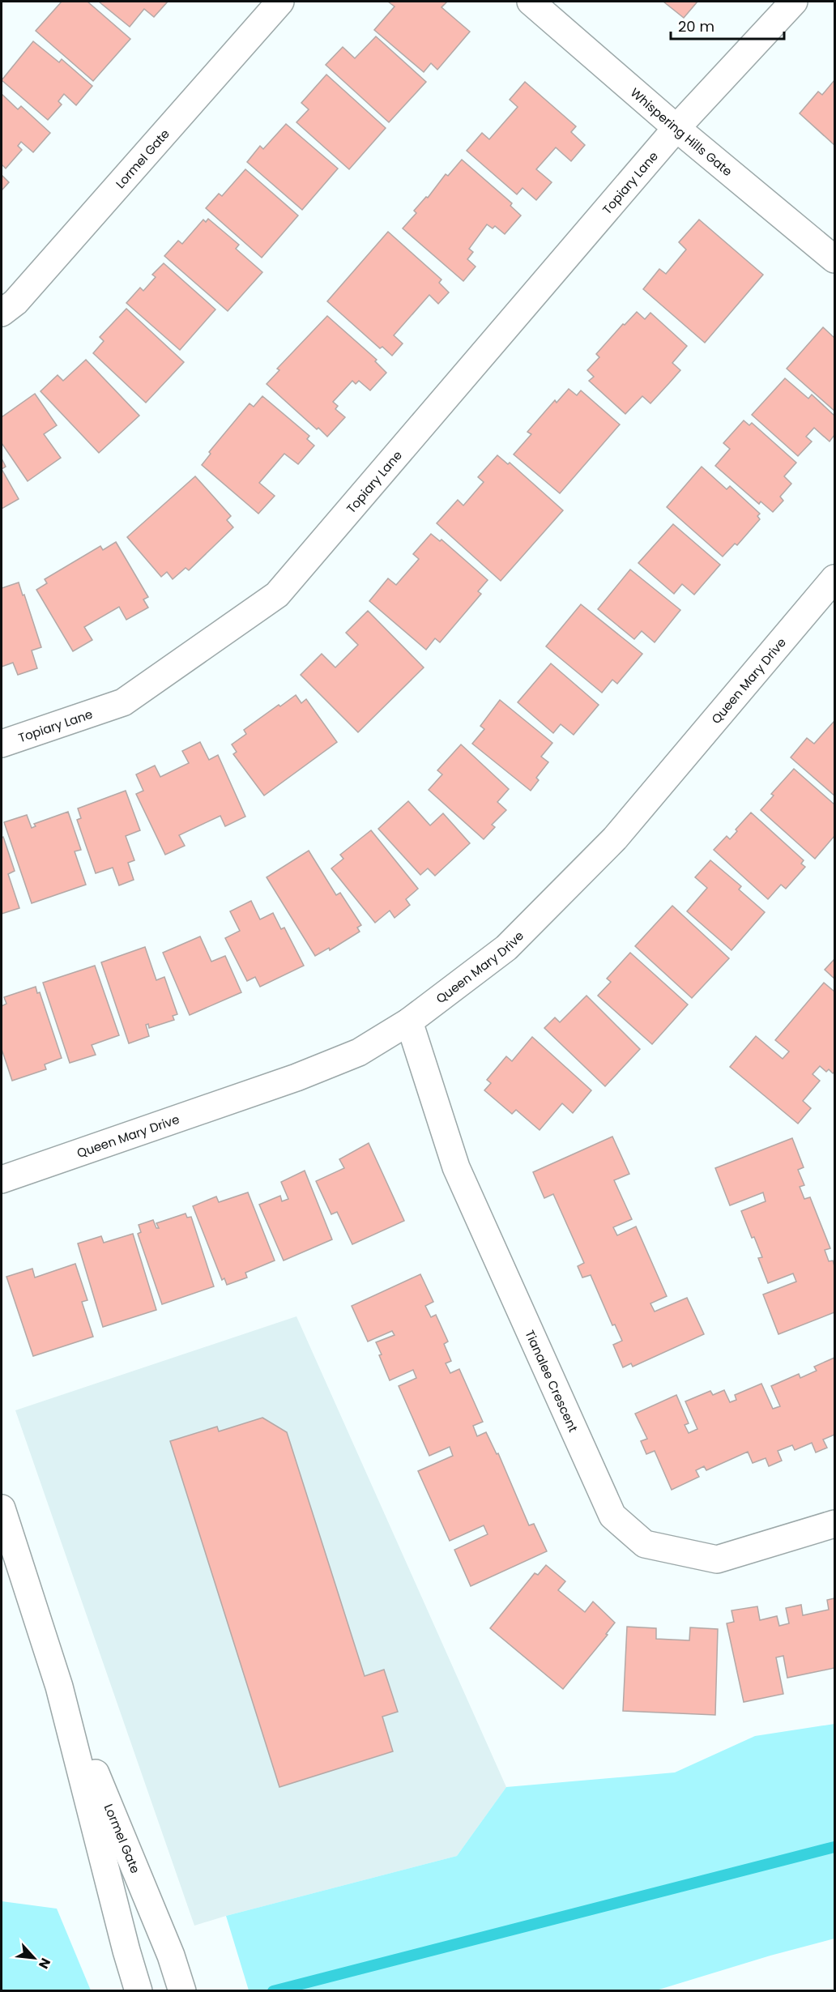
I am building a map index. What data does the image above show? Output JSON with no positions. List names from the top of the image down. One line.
{"streets":{"street":["Whispering Hills Gate","Lormel Gate","Topiary Lane","Queen Mary Drive","Tianalee Crescent"]},"crossings":[["Whispering Hills Gate","Topiary Lane"],["Queen Mary Drive","Tianalee Crescent"]],"scale_bar":"20 m","north":"bottom right"}
